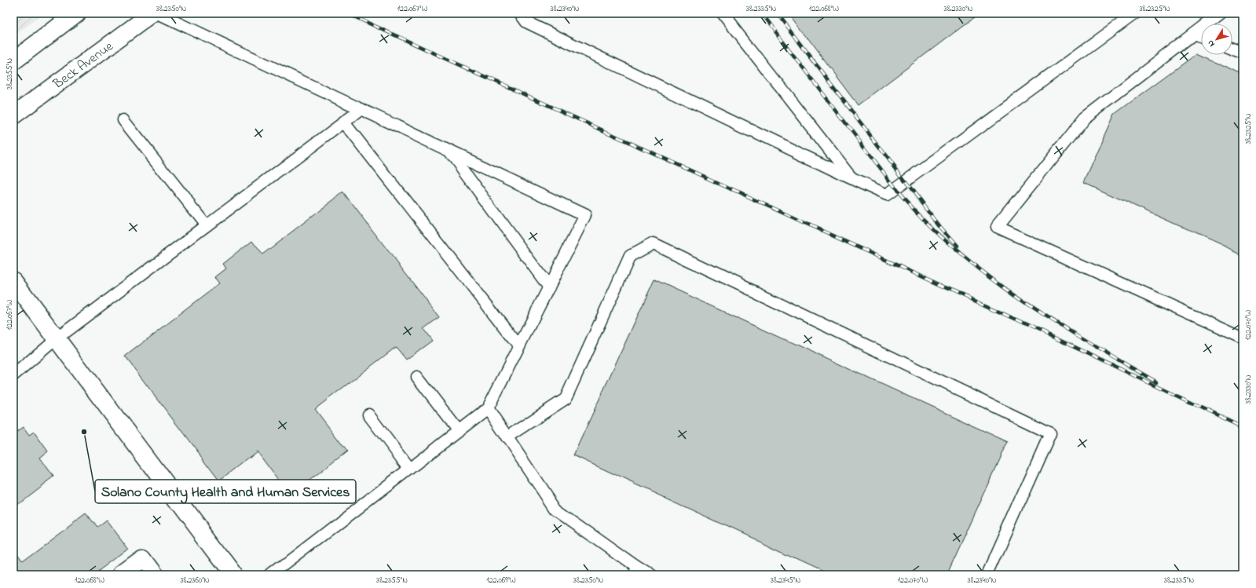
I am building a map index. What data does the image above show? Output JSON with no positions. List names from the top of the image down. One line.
{"streets":{"street":["Beck Avenue"]},"places":["Solano County Health and Human Services"],"north":"bottom left","coordinates":["38.2350°N","122.067°W","38.2340°N","38.2335°N","122.068°W","38.2330°N","38.2325°N","38.2355°N","122.070°W","38.2360°N","122.069°W","38.2345°N"]}
